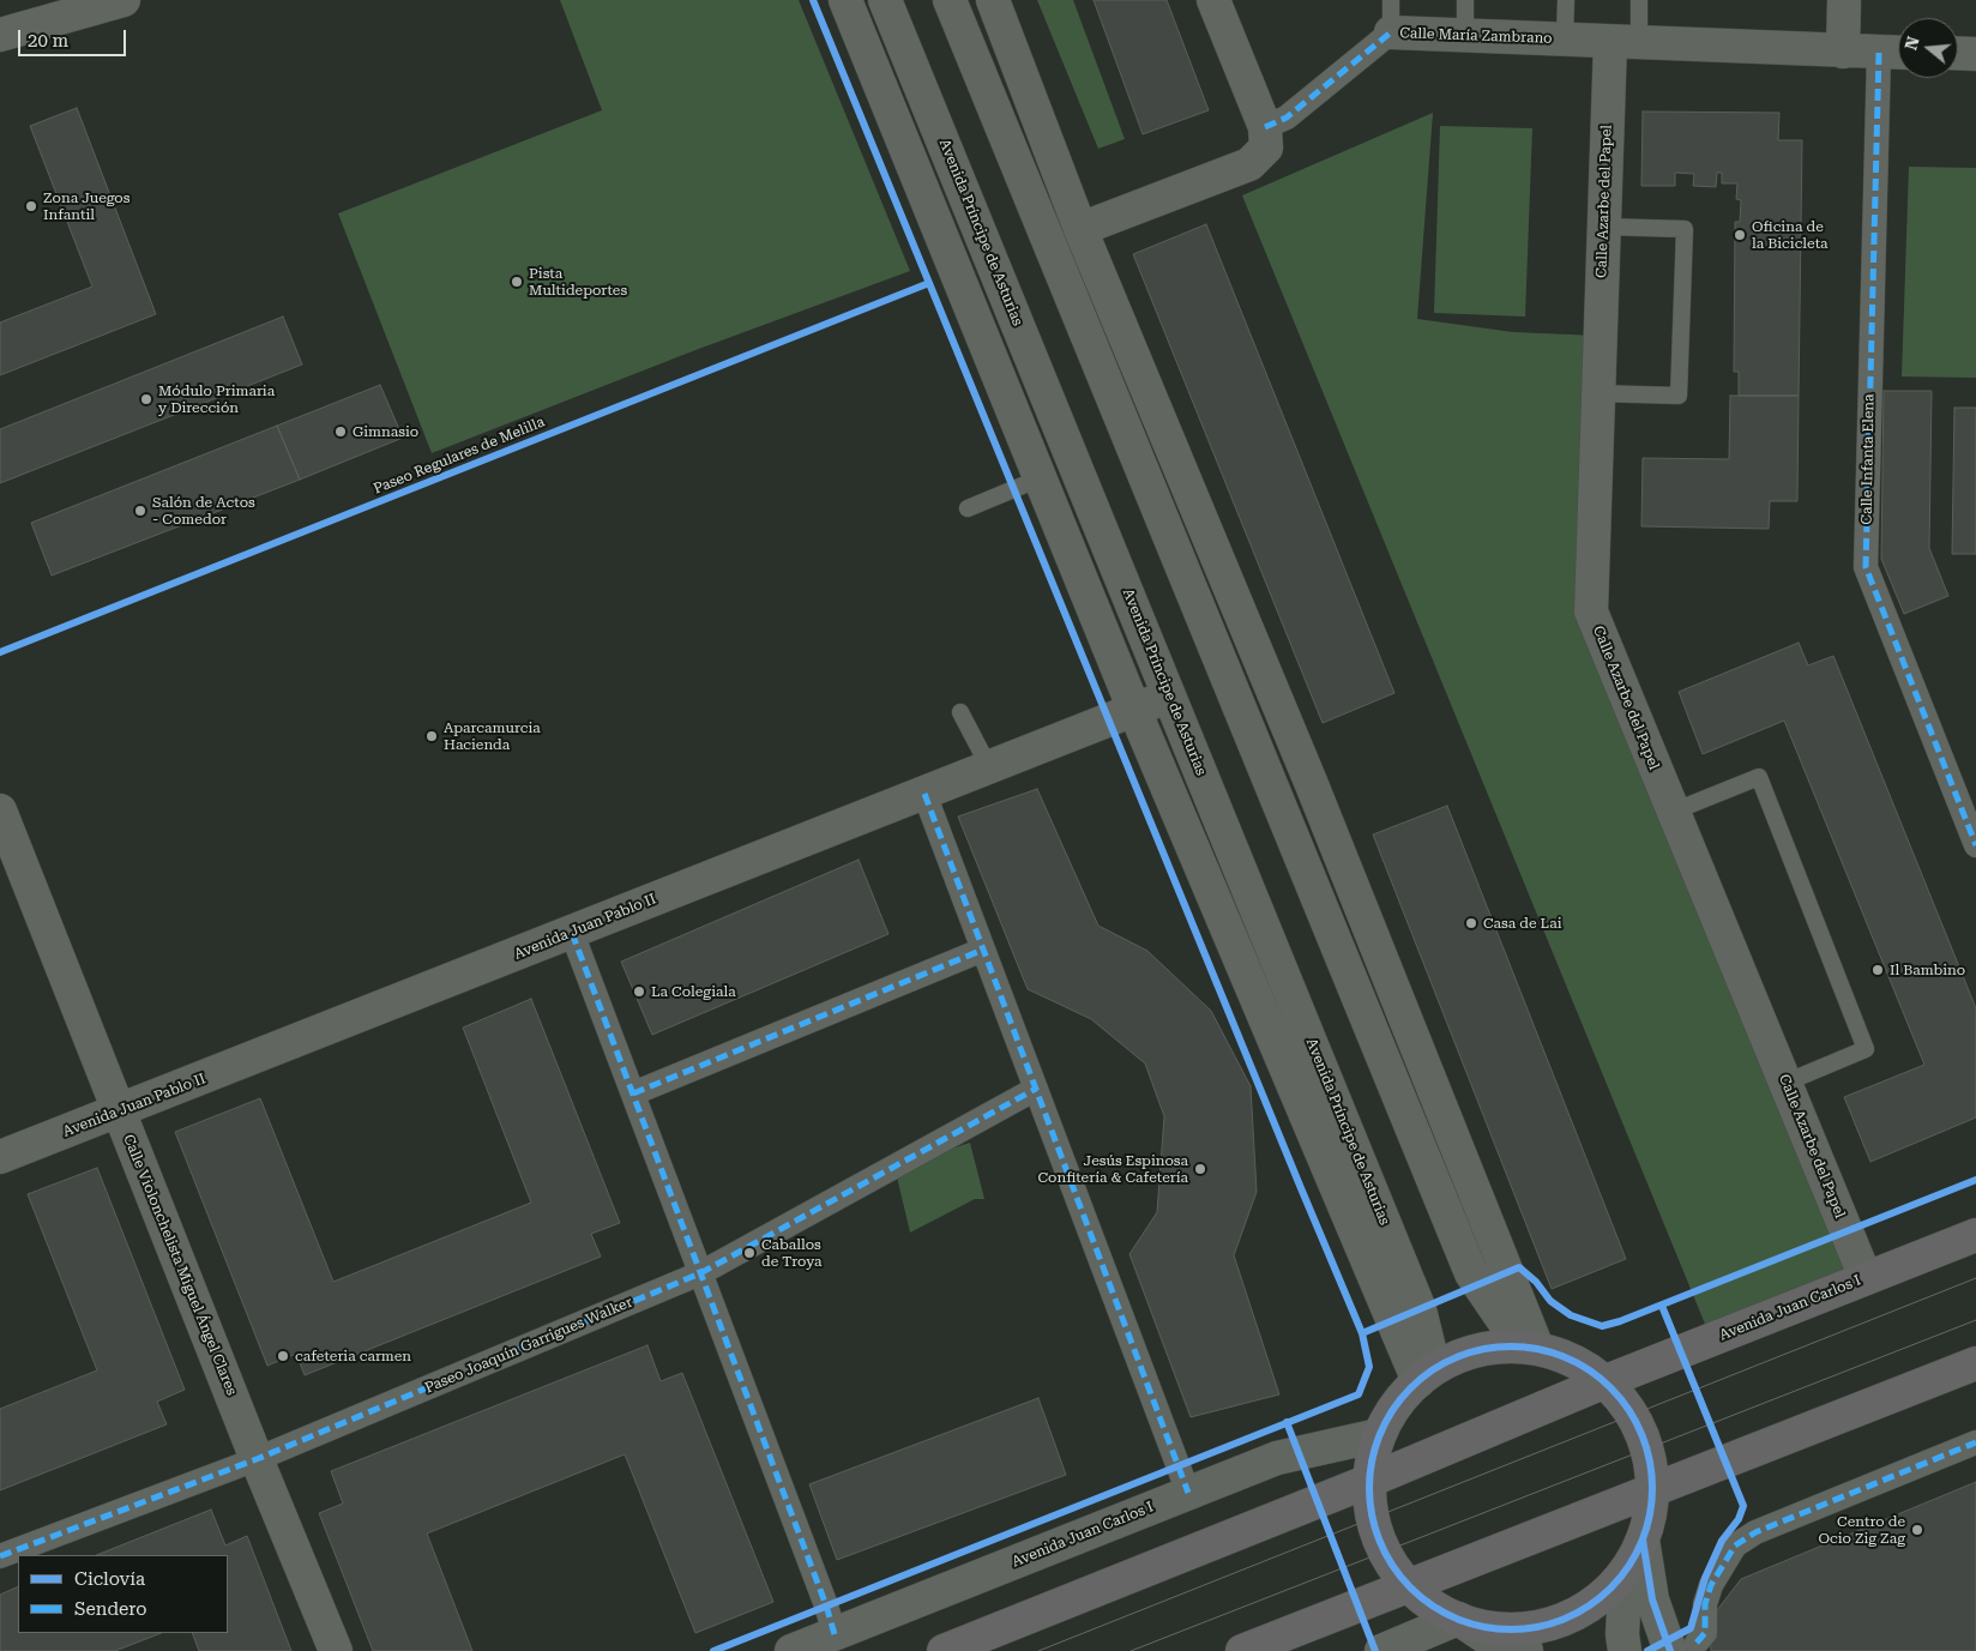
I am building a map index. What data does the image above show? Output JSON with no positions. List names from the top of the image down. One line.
{"streets":{"main road":["Avenida Juan Carlos I"],"street":["Calle María Zambrano","Calle Azarbe del Papel","Avenida Príncipe de Asturias","Calle Infanta Elena","Avenida Juan Pablo II","Calle Violonchelista Miguel Ángel Clares","Paseo Joaquín Garrigues Walker"],"cycle path":["Paseo Regulares de Melilla"]},"crossings":[["Calle María Zambrano","Calle Azarbe del Papel"],["Calle María Zambrano","Calle Infanta Elena"],["Calle Azarbe del Papel","Avenida Juan Carlos I"],["Avenida Príncipe de Asturias","Avenida Juan Pablo II"],["Avenida Juan Pablo II","Calle Violonchelista Miguel Ángel Clares"],["Calle Violonchelista Miguel Ángel Clares","Paseo Joaquín Garrigues Walker"]],"places":["Zona Juegos Infantil","Oficina de la Bicicleta","Pista Multideportes","Módulo Primaria y Dirección","Gimnasio","Salón de Actos - Comedor","Aparcamurcia Hacienda","Casa de Lai","Il Bambino","La Colegiala","Jesús Espinosa Confitería & Cafetería","Caballos de Troya","cafeteria carmen","Centro de Ocio Zig Zag"],"legend":["Ciclovía","Sendero"],"scale_bar":"20 m","north":"left"}
